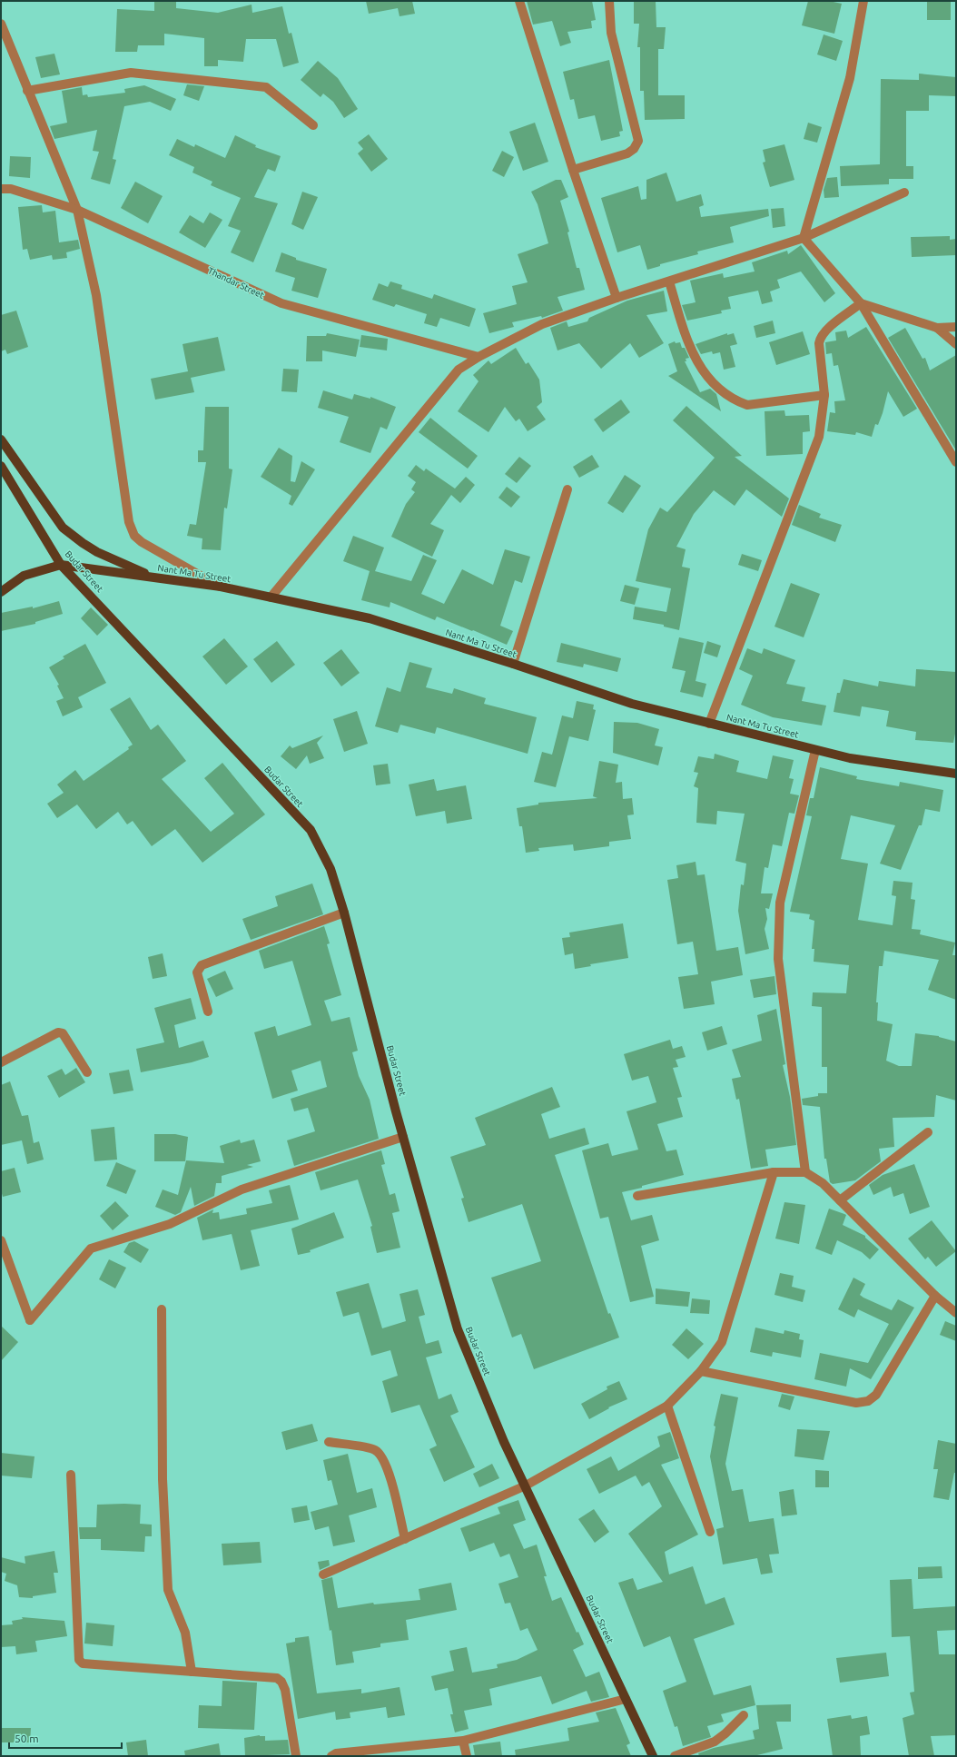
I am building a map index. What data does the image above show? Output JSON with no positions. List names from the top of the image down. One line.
{"streets":{"main road":["Budar Street","Nant Ma Tu Street"],"street":["Thandar Street"]},"crossings":[["Budar Street","Nant Ma Tu Street"]],"scale_bar":"50 m"}
